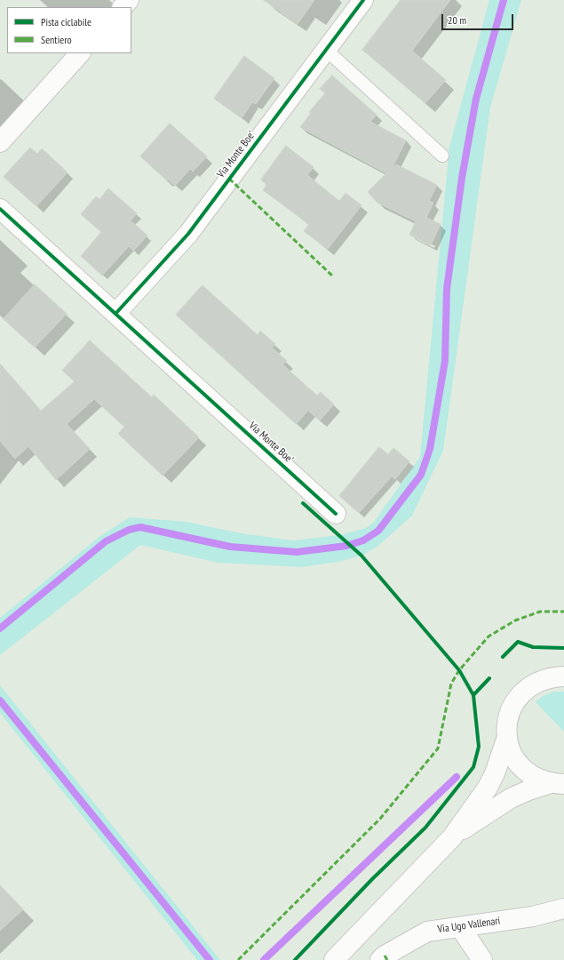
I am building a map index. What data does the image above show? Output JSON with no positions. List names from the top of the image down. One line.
{"streets":{"street":["Via Monte Boe'","Via Ugo Vallenari"]},"legend":["Pista ciclabile","Sentiero"],"scale_bar":"20 m"}
